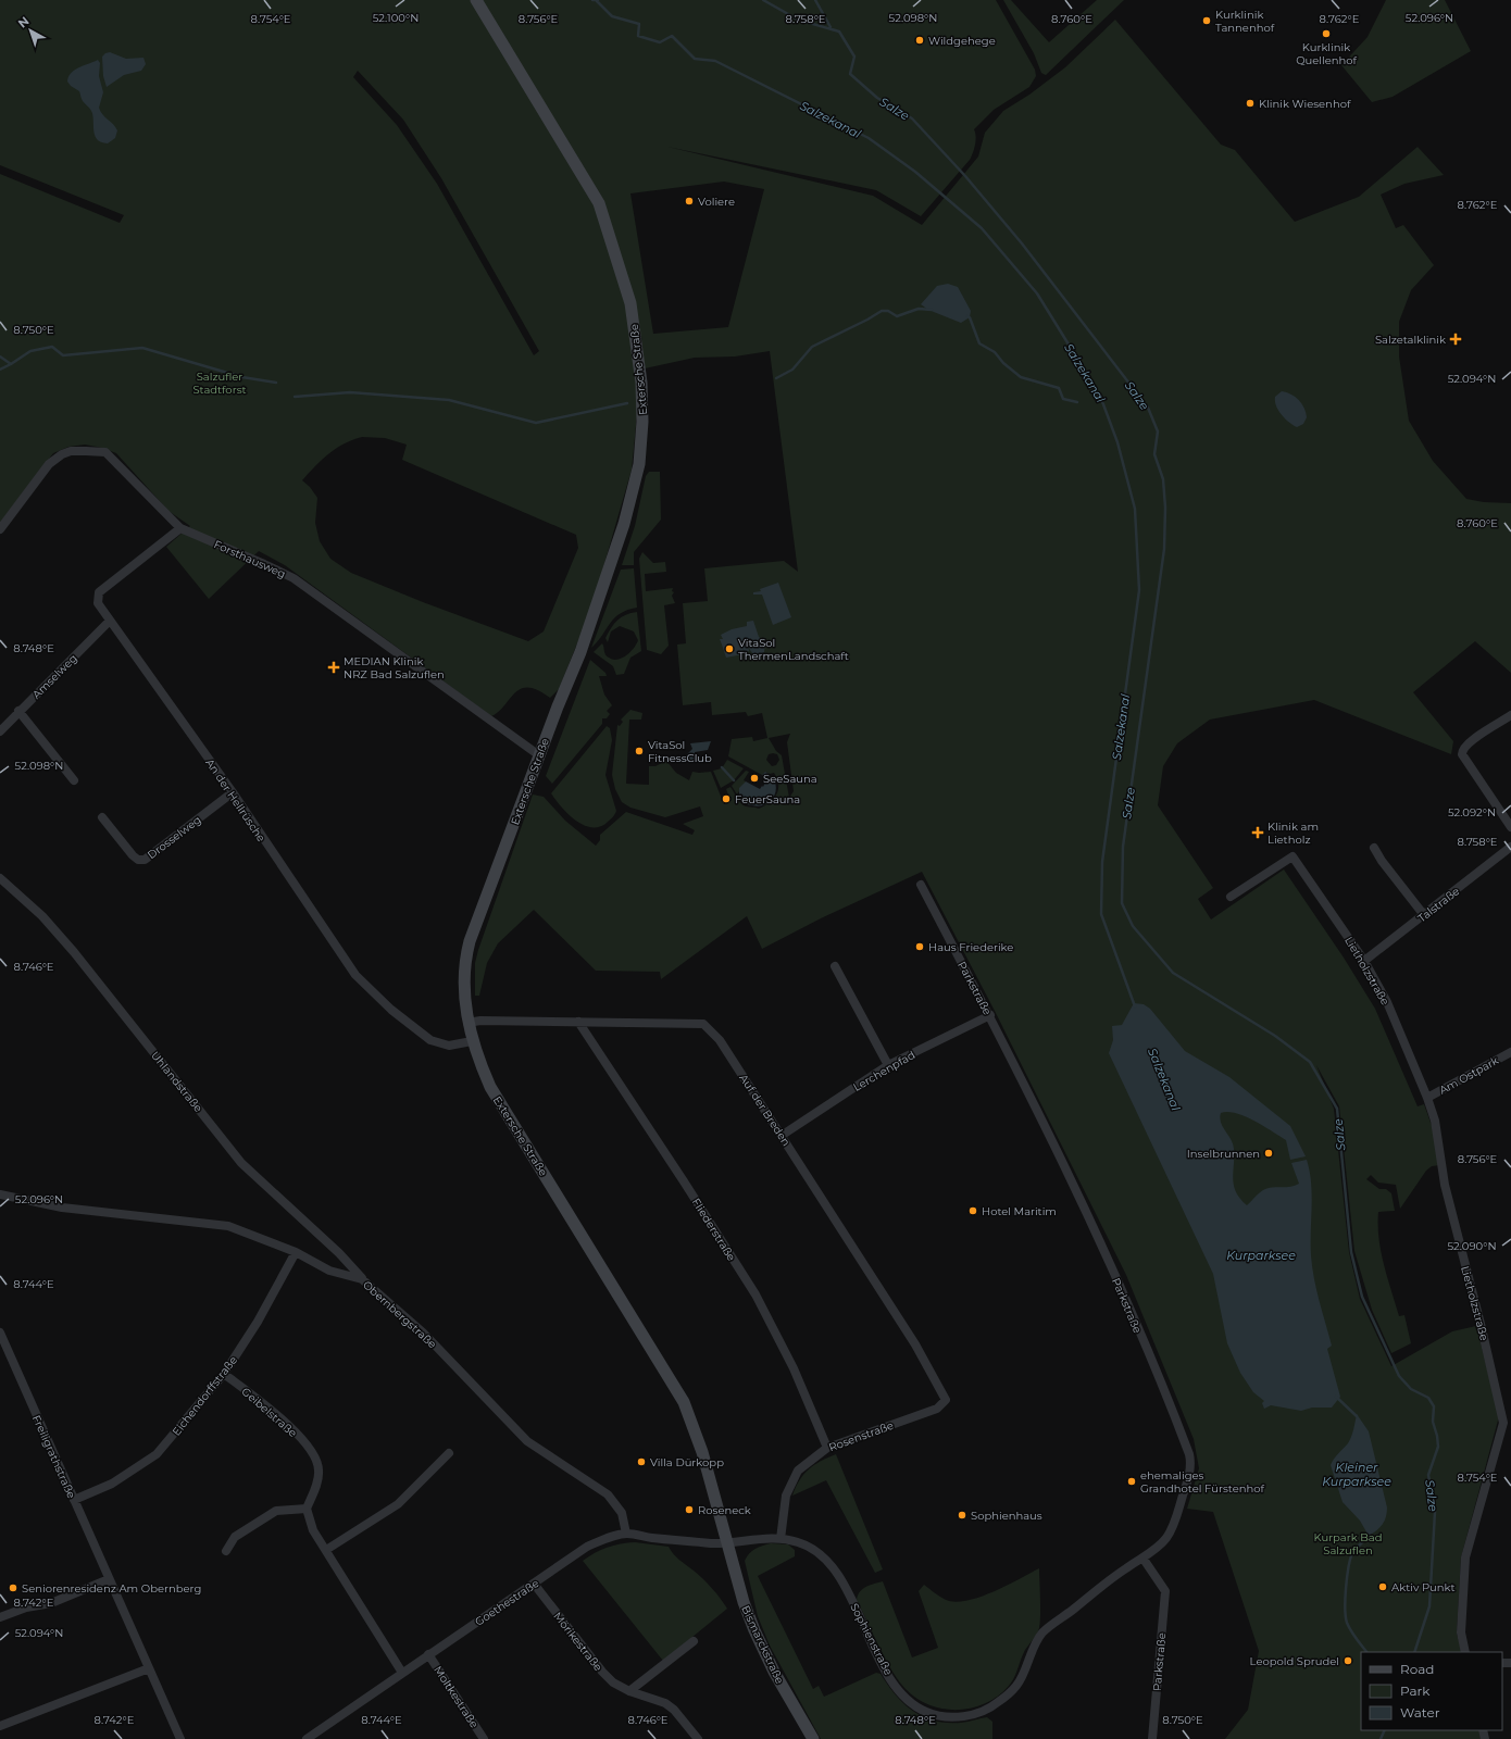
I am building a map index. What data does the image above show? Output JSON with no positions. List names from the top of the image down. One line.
{"streets":{"main road":["Extersche Straße","Bismarckstraße"],"street":["Forsthausweg","Amselweg","An der Hellrüsche","Drosselweg","Talstraße","Lietholzstraße","Parkstraße","Lerchenpfad","Am Ostpark","Uhlandstraße","Auf der Breden","Fliederstraße","Obernbergstraße","Eichendorffstraße","Geibelstraße","Rosenstraße","Freiligrathstraße","Goethestraße","Sophienstraße","Mörikestraße","Moltkestraße"]},"crossings":[["Extersche Straße","Forsthausweg"],["Extersche Straße","An der Hellrüsche"],["Extersche Straße","Auf der Breden"],["Extersche Straße","Goethestraße"],["Extersche Straße","Sophienstraße"],["Extersche Straße","Bismarckstraße"],["Forsthausweg","An der Hellrüsche"],["Amselweg","An der Hellrüsche"],["An der Hellrüsche","Drosselweg"],["Talstraße","Lietholzstraße"],["Lietholzstraße","Am Ostpark"],["Parkstraße","Lerchenpfad"],["Parkstraße","Sophienstraße"],["Lerchenpfad","Auf der Breden"],["Uhlandstraße","Obernbergstraße"],["Auf der Breden","Fliederstraße"],["Auf der Breden","Rosenstraße"],["Fliederstraße","Rosenstraße"],["Obernbergstraße","Eichendorffstraße"],["Obernbergstraße","Goethestraße"],["Eichendorffstraße","Geibelstraße"],["Eichendorffstraße","Freiligrathstraße"],["Rosenstraße","Sophienstraße"],["Goethestraße","Sophienstraße"],["Goethestraße","Mörikestraße"],["Goethestraße","Bismarckstraße"],["Goethestraße","Moltkestraße"],["Sophienstraße","Bismarckstraße"]],"water":["Salze","Salzekanal","Kurparksee","Kleiner Kurparksee"],"parks":["Salzufler Stadtforst","Kurpark Bad Salzuflen"],"places":{"other":["Kurklinik Tannenhof","Kurklinik Quellenhof","Wildgehege","Klinik Wiesenhof","Voliere","VitaSol ThermenLandschaft","VitaSol FitnessClub","SeeSauna","FeuerSauna","Haus Friederike","Inselbrunnen","Hotel Maritim","Villa Dürkopp","ehemaliges Grandhotel Fürstenhof","Roseneck","Sophienhaus","Aktiv Punkt","Seniorenresidenz Am Obernberg","Leopold Sprudel"],"health":["Salzetalklinik","MEDIAN Klinik NRZ Bad Salzuflen","Klinik am Lietholz"]},"legend":["Road","Park","Water"],"north":"top left","coordinates":["52.100°N","52.098°N","52.096°N","8.762°E","8.754°E","8.756°E","8.760°E","8.758°E","8.750°E","52.094°N","8.748°E","52.092°N","8.746°E","52.090°N","8.744°E","8.742°E"]}
